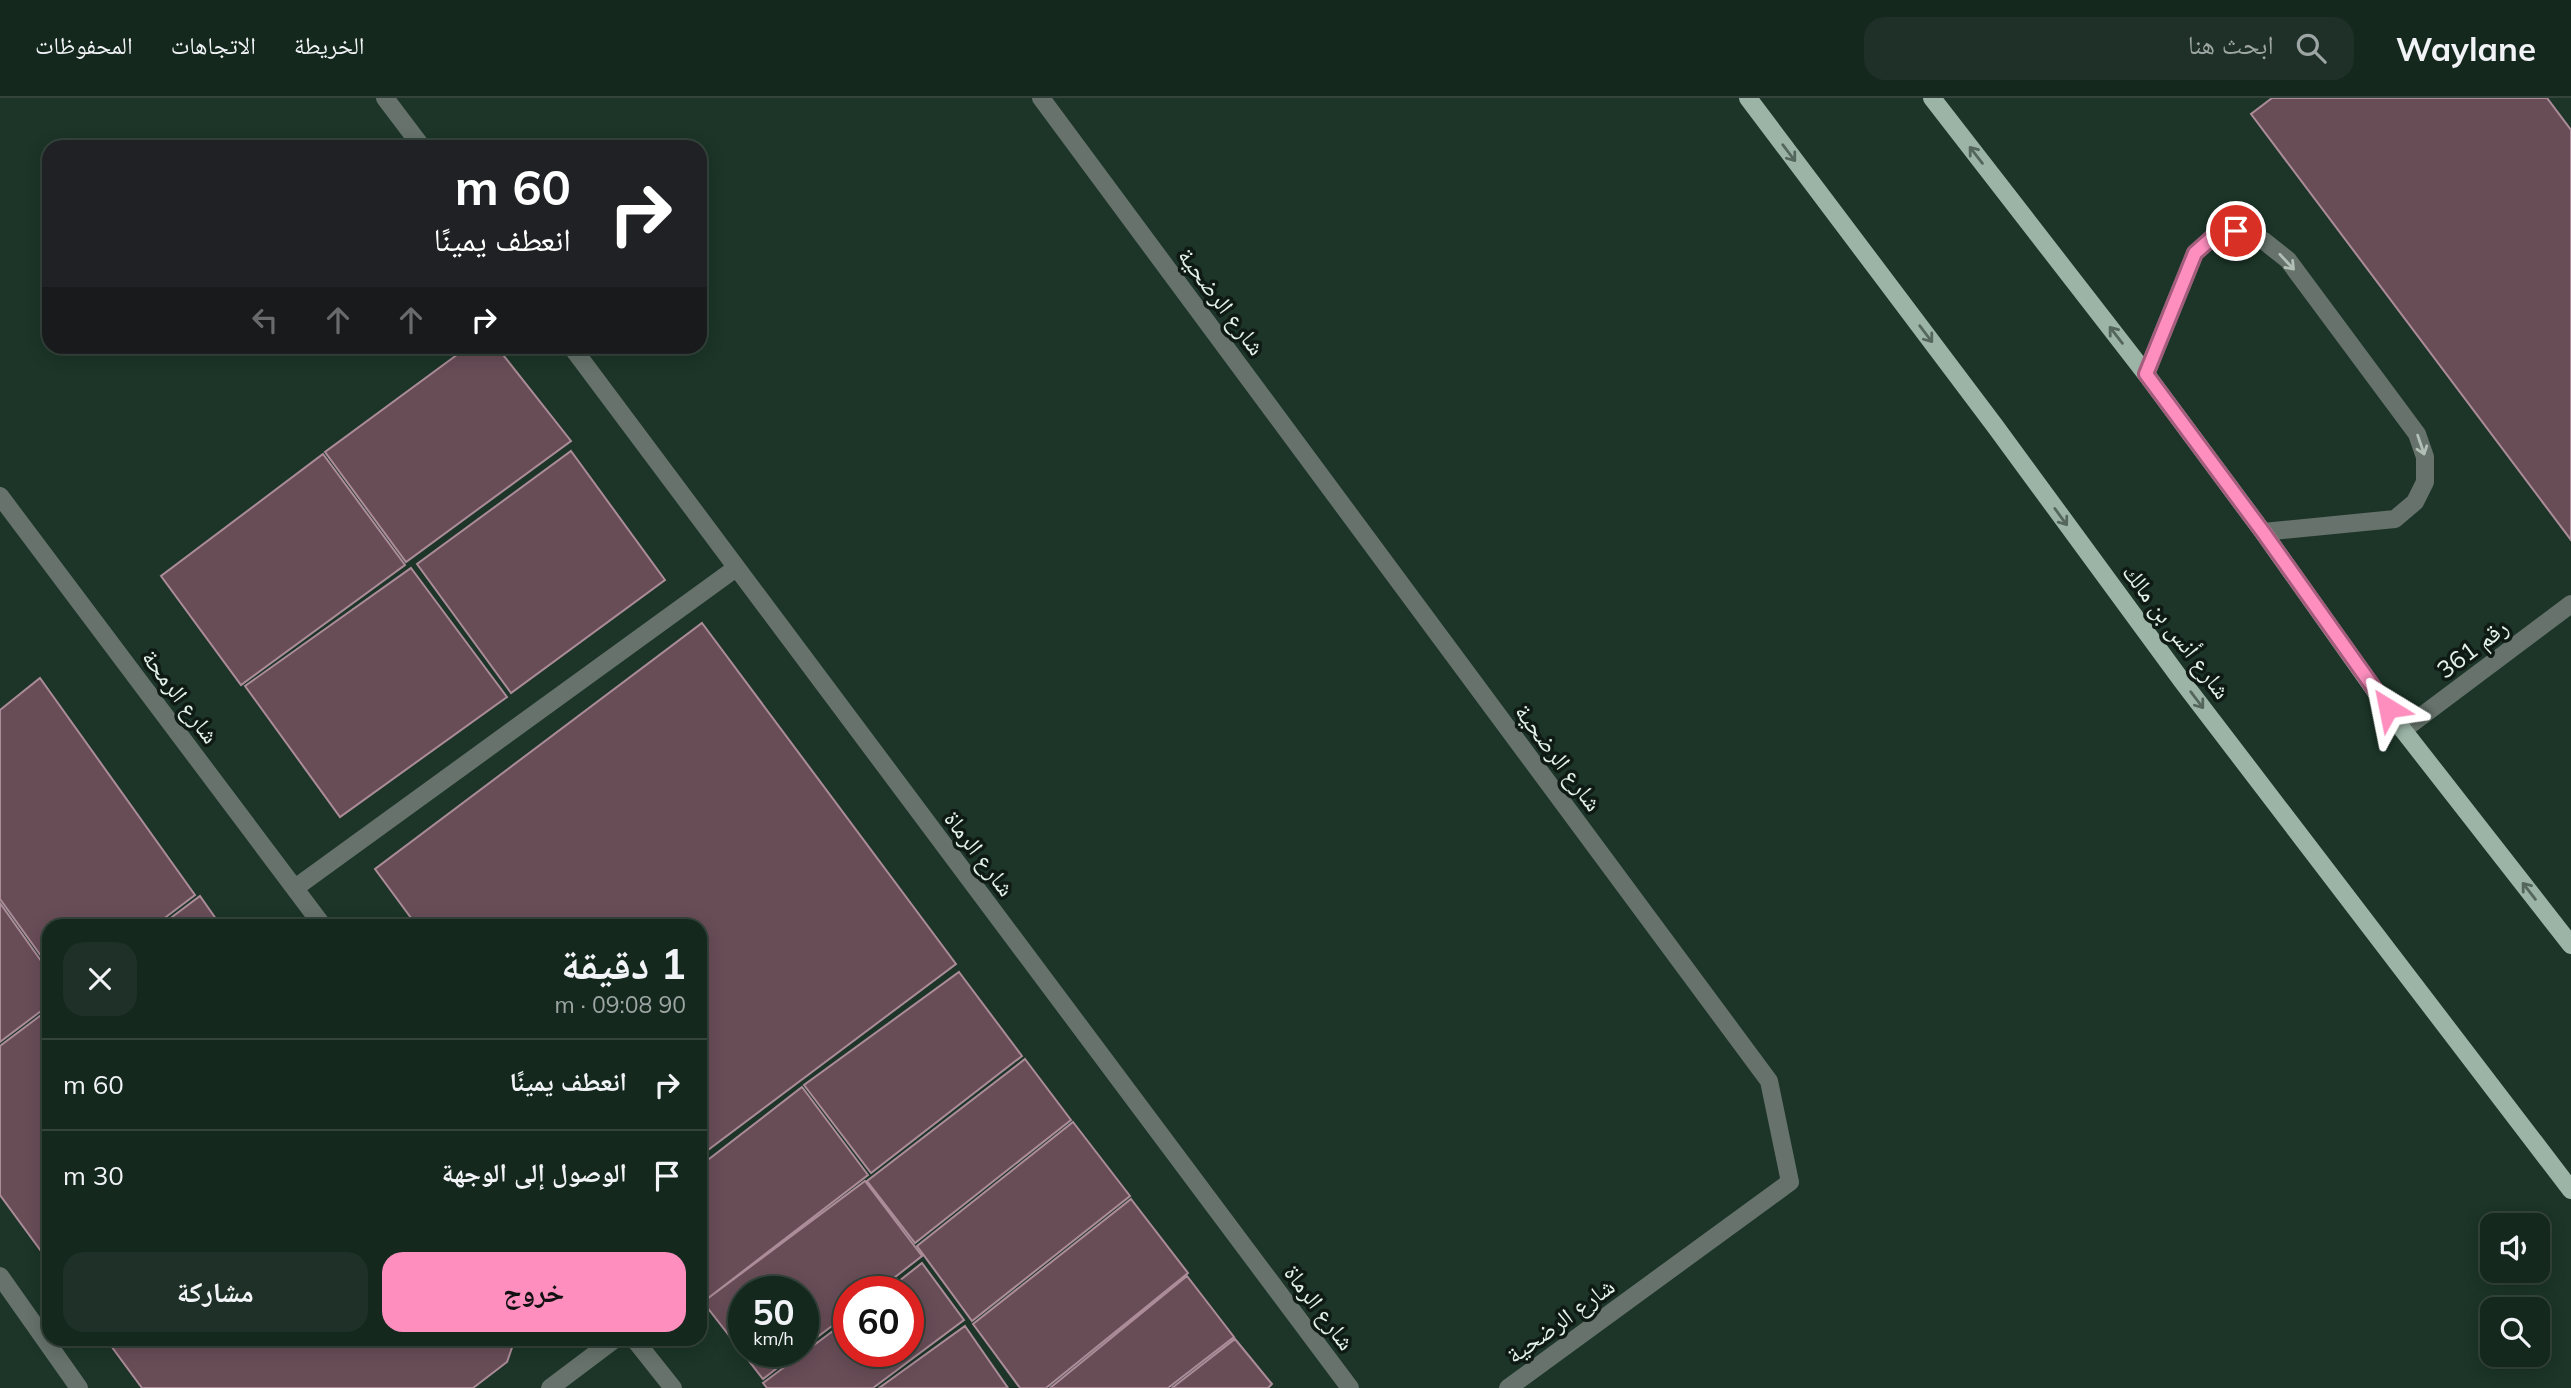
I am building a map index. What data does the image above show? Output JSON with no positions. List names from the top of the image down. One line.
{"streets":{"main road":["شارع أنس بن مالك"],"street":["شارع الرضحية","رقم 361","شارع الرمحة","شارع الرماة"]},"page":{"header":"Waylane","search":"ابحث هنا","nav":["الخريطة","الاتجاهات","المحفوظات"],"turn":["60 m","انعطف يمينًا"],"heading":["1 دقيقة","90 m · 09:08"],"list":[{"name":"انعطف يمينًا","value":"60 m"},{"name":"الوصول إلى الوجهة","value":"30 m"}],"buttons":["خروج","مشاركة"],"speed":"50 km/h","limit":"60"}}
